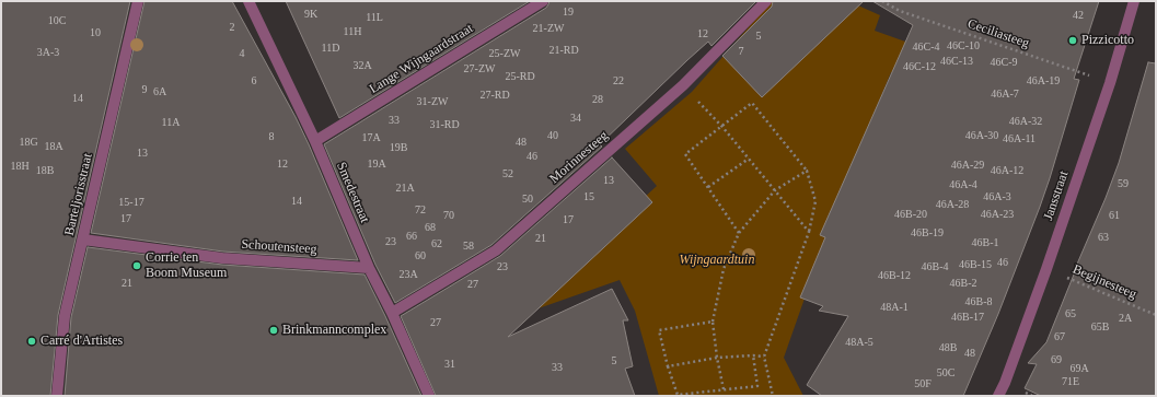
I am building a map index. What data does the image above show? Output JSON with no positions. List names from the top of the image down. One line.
{"streets":{"street":["Lange Wijngaardstraat","Morinnesteeg","Smedestraat","Barteljorisstraat","Jansstraat","Schoutensteeg"],"path":["Ceciliasteeg","Begijnesteeg"]},"crossings":[["Ceciliasteeg","Jansstraat"],["Lange Wijngaardstraat","Smedestraat"],["Morinnesteeg","Smedestraat"],["Smedestraat","Schoutensteeg"],["Barteljorisstraat","Schoutensteeg"],["Jansstraat","Begijnesteeg"]],"parks":["Wijngaardtuin"],"places":["Pizzicotto","Corrie ten Boom Museum","Brinkmanncomplex","Carré d'Artistes"],"house_numbers":["19","9K","42","11L","10C","2","21-ZW","11H","10","12","5","46C-10","46C-4","11D","21-RD","7","3A-3","4","25-ZW","46C-13","46C-9","32A","46C-12","27-ZW","25-RD","6","22","46A-19","9","6A","46A-7","27-RD","14","28","31-ZW","34","33","46A-32","11A","31-RD","40","46A-30","8","17A","46A-11","18G","48","18A","19B","13","46","12","19A","46A-29","18H","18B","46A-12","52","13","59","46A-4","21A","15","46A-3","50","14","15-17","46A-28","72","46B-20","46A-23","70","61","17","17","68","46B-19","66","63","21","23","46B-1","62","58","60","46","46B-15","23","46B-4","23A","46B-12","21","46B-2","27","46B-8","48A-1","65","46B-17","2A","27","65B","67","48A-5","48B","48","69","5","31","33","69A","50C","71E","50F"]}
